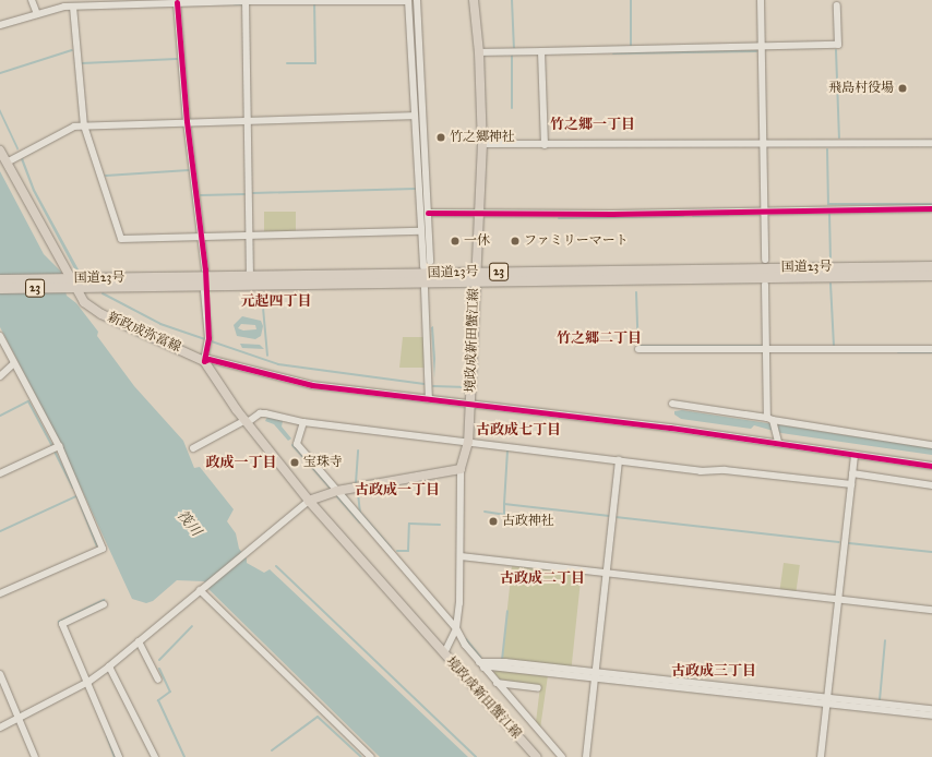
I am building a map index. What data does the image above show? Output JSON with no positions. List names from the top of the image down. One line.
{"streets":{"highway":["国道23号","23"],"main road":["新政成弥富線","境政成新田蟹江線"]},"crossings":[["国道23号","新政成弥富線"],["国道23号","境政成新田蟹江線"]],"districts":["竹之郷一丁目","元起四丁目","竹之郷二丁目","古政成七丁目","政成一丁目","古政成一丁目","古政成二丁目","古政成三丁目"],"water":["筏川"],"places":["飛島村役場","竹之郷神社","一休","ファミリーマート","宝珠寺","古政神社"]}
